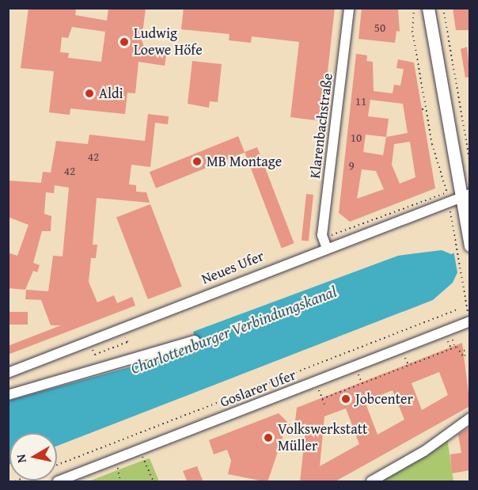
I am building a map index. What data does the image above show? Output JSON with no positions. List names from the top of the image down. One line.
{"streets":{"street":["Klarenbachstraße","Neues Ufer","Goslarer Ufer"]},"crossings":[["Klarenbachstraße","Neues Ufer"]],"water":["Charlottenburger Verbindungskanal"],"places":["Ludwig Loewe Höfe","Aldi","MB Montage","Jobcenter","Volkswerkstatt Müller"],"house_numbers":["50","11","10","42","9","42"],"north":"left"}
